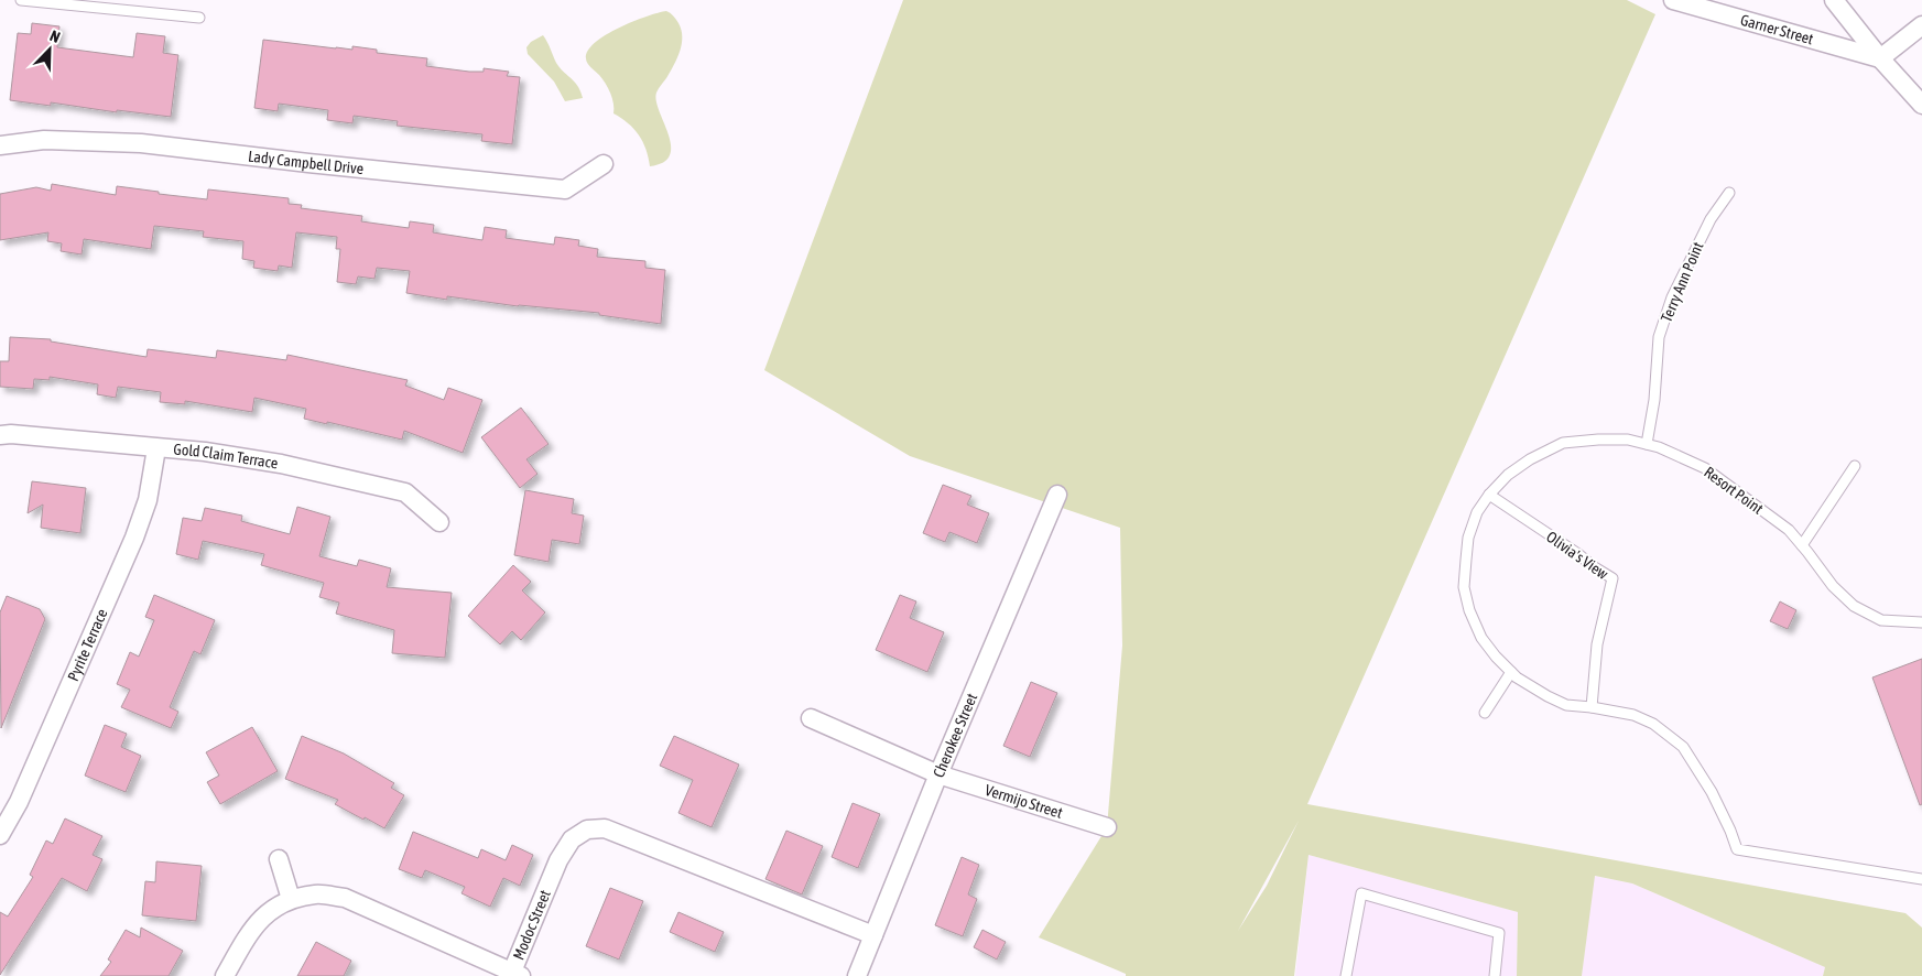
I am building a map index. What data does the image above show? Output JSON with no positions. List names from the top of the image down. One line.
{"streets":{"street":["Garner Street","Lady Campbell Drive","Gold Claim Terrace","Pyrite Terrace","Cherokee Street","Vermijo Street","Modoc Street"],"lane":["Terry Ann Point","Resort Point","Olivia's View"]},"crossings":[["Terry Ann Point","Resort Point"],["Gold Claim Terrace","Pyrite Terrace"],["Resort Point","Olivia's View"],["Cherokee Street","Vermijo Street"],["Cherokee Street","Modoc Street"]],"north":"top right"}
